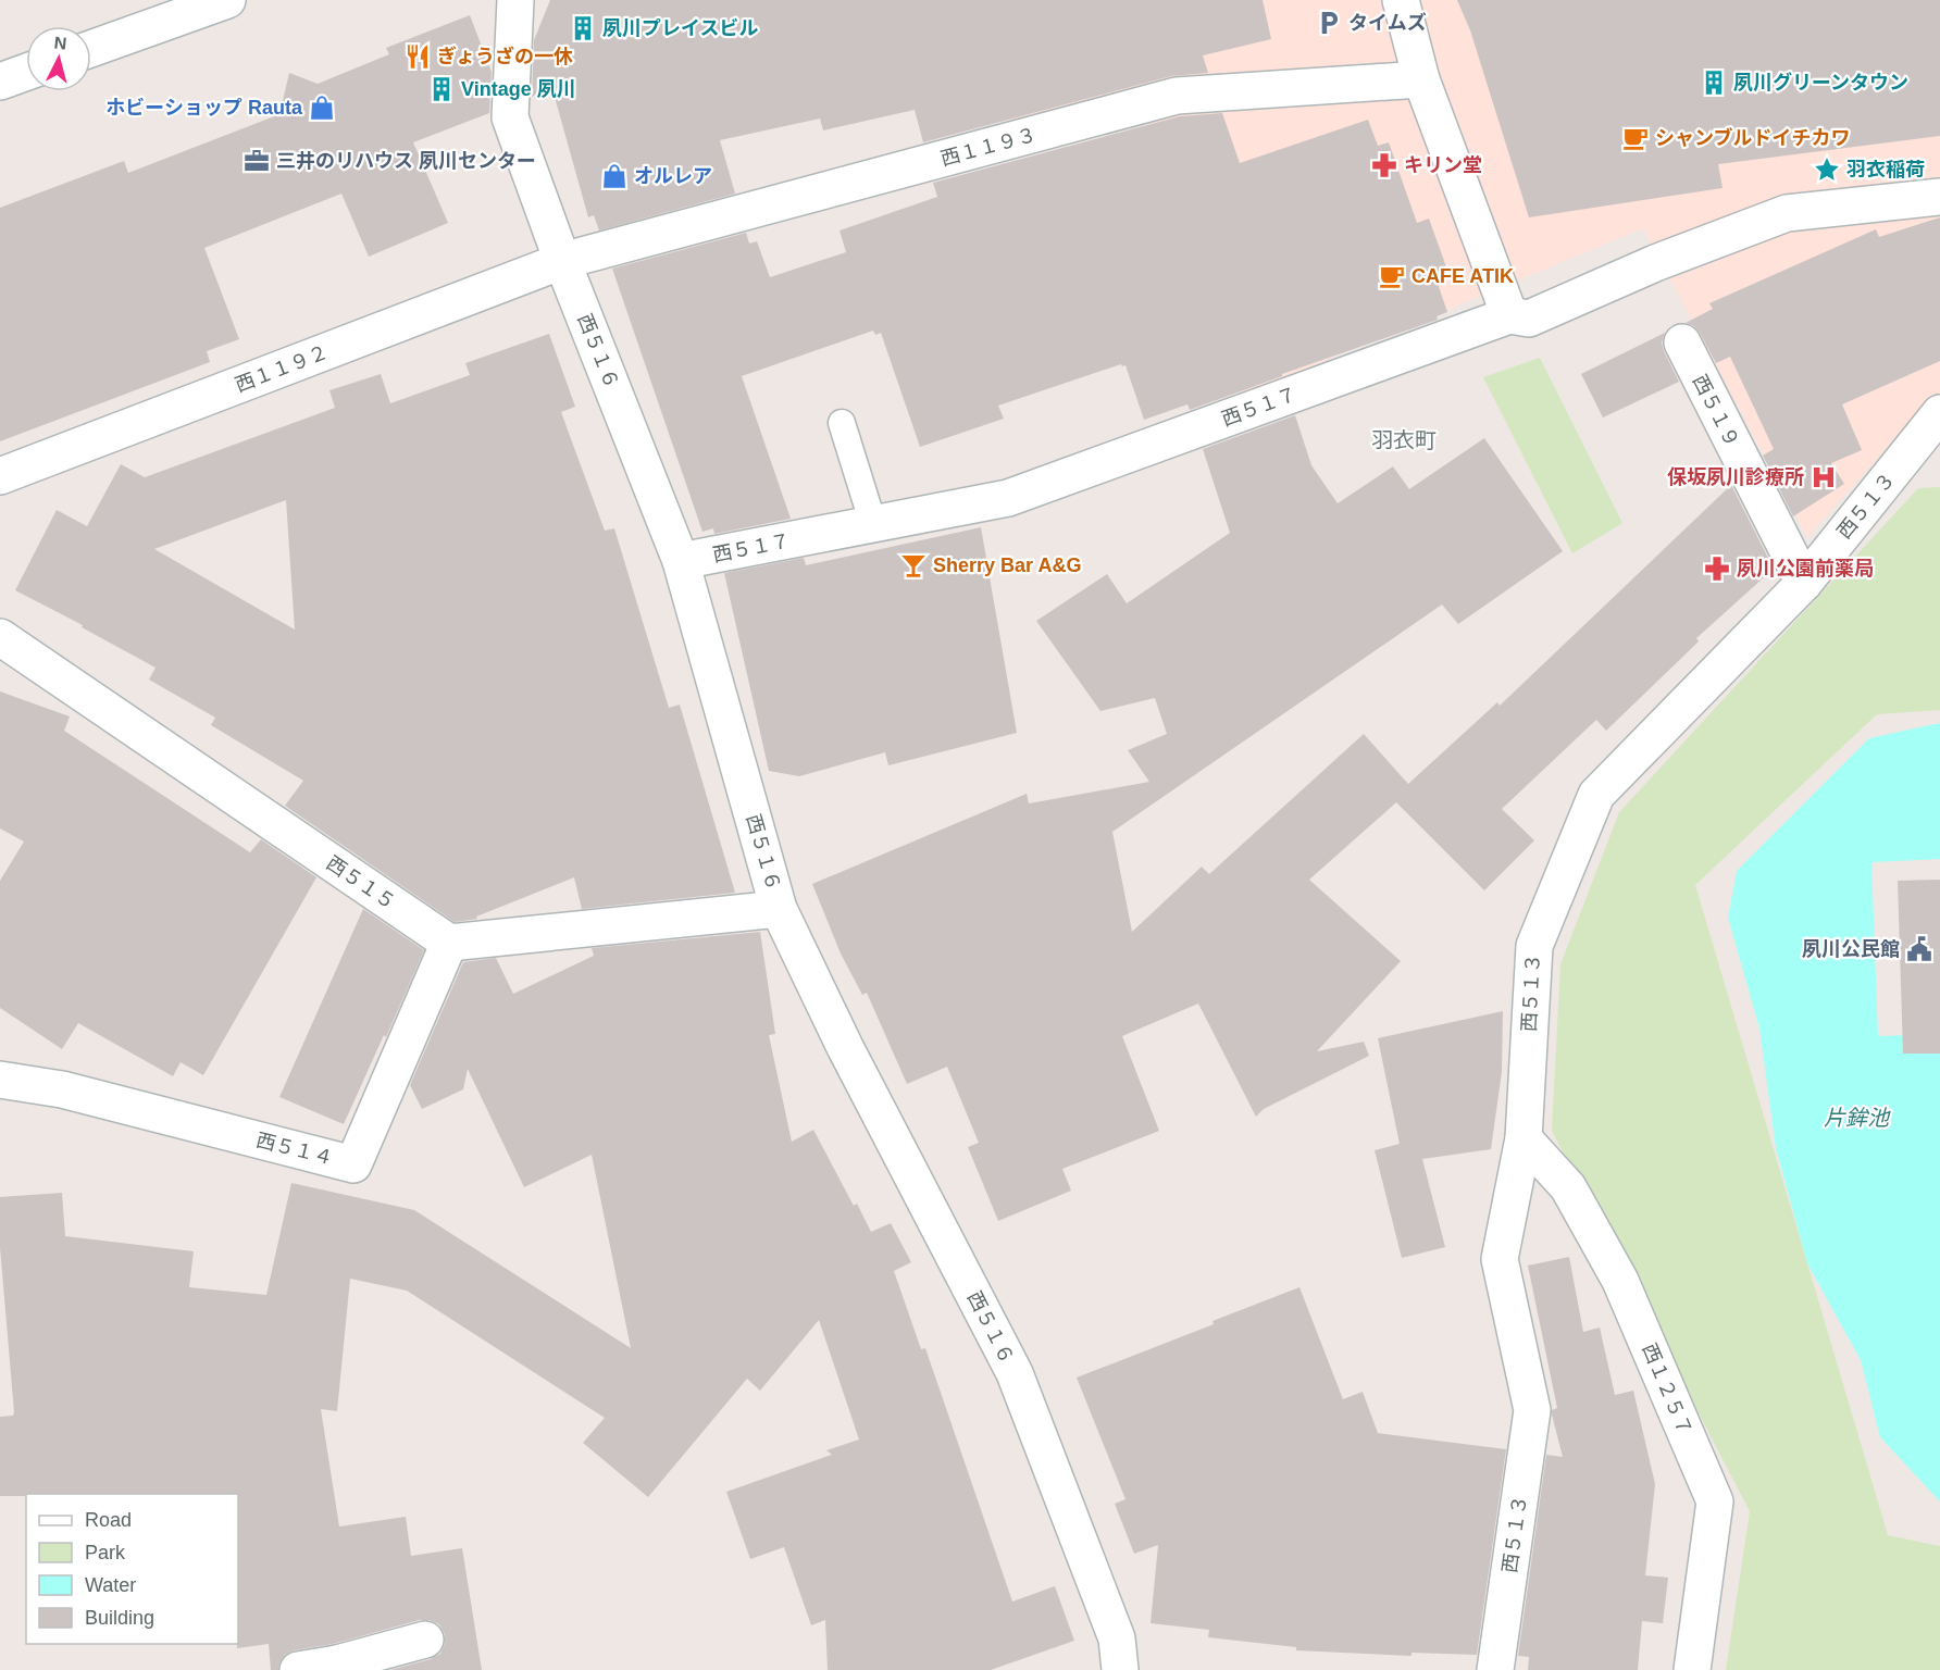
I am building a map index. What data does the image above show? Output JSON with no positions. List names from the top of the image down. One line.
{"streets":{"street":["西１１９３","西５１６","西１１９２","西５１７","西５１９","西５１３","西５１５","西５１４","西１２５７"]},"crossings":[["西１１９３","西５１６"],["西１１９３","西１１９２"],["西５１６","西１１９２"],["西５１６","西５１７"],["西５１９","西５１３"],["西５１３","西１２５７"],["西５１５","西５１４"]],"districts":["羽衣町"],"water":["片鉾池"],"places":{"parking":["タイムズ"],"building":["夙川プレイスビル","夙川グリーンタウン","Vintage 夙川"],"restaurant":["ぎょうざの一休"],"shop":["ホビーショップ Rauta","オルレア"],"cafe":["シャンブルドイチカワ","CAFE ATIK"],"office":["三井のリハウス 夙川センター"],"pharmacy":["キリン堂","夙川公園前薬局"],"place":["羽衣稲荷"],"hospital":["保坂夙川診療所"],"bar":["Sherry Bar A&G"],"public building":["夙川公民館"]},"legend":["Road","Park","Water","Building"],"north":"top"}
